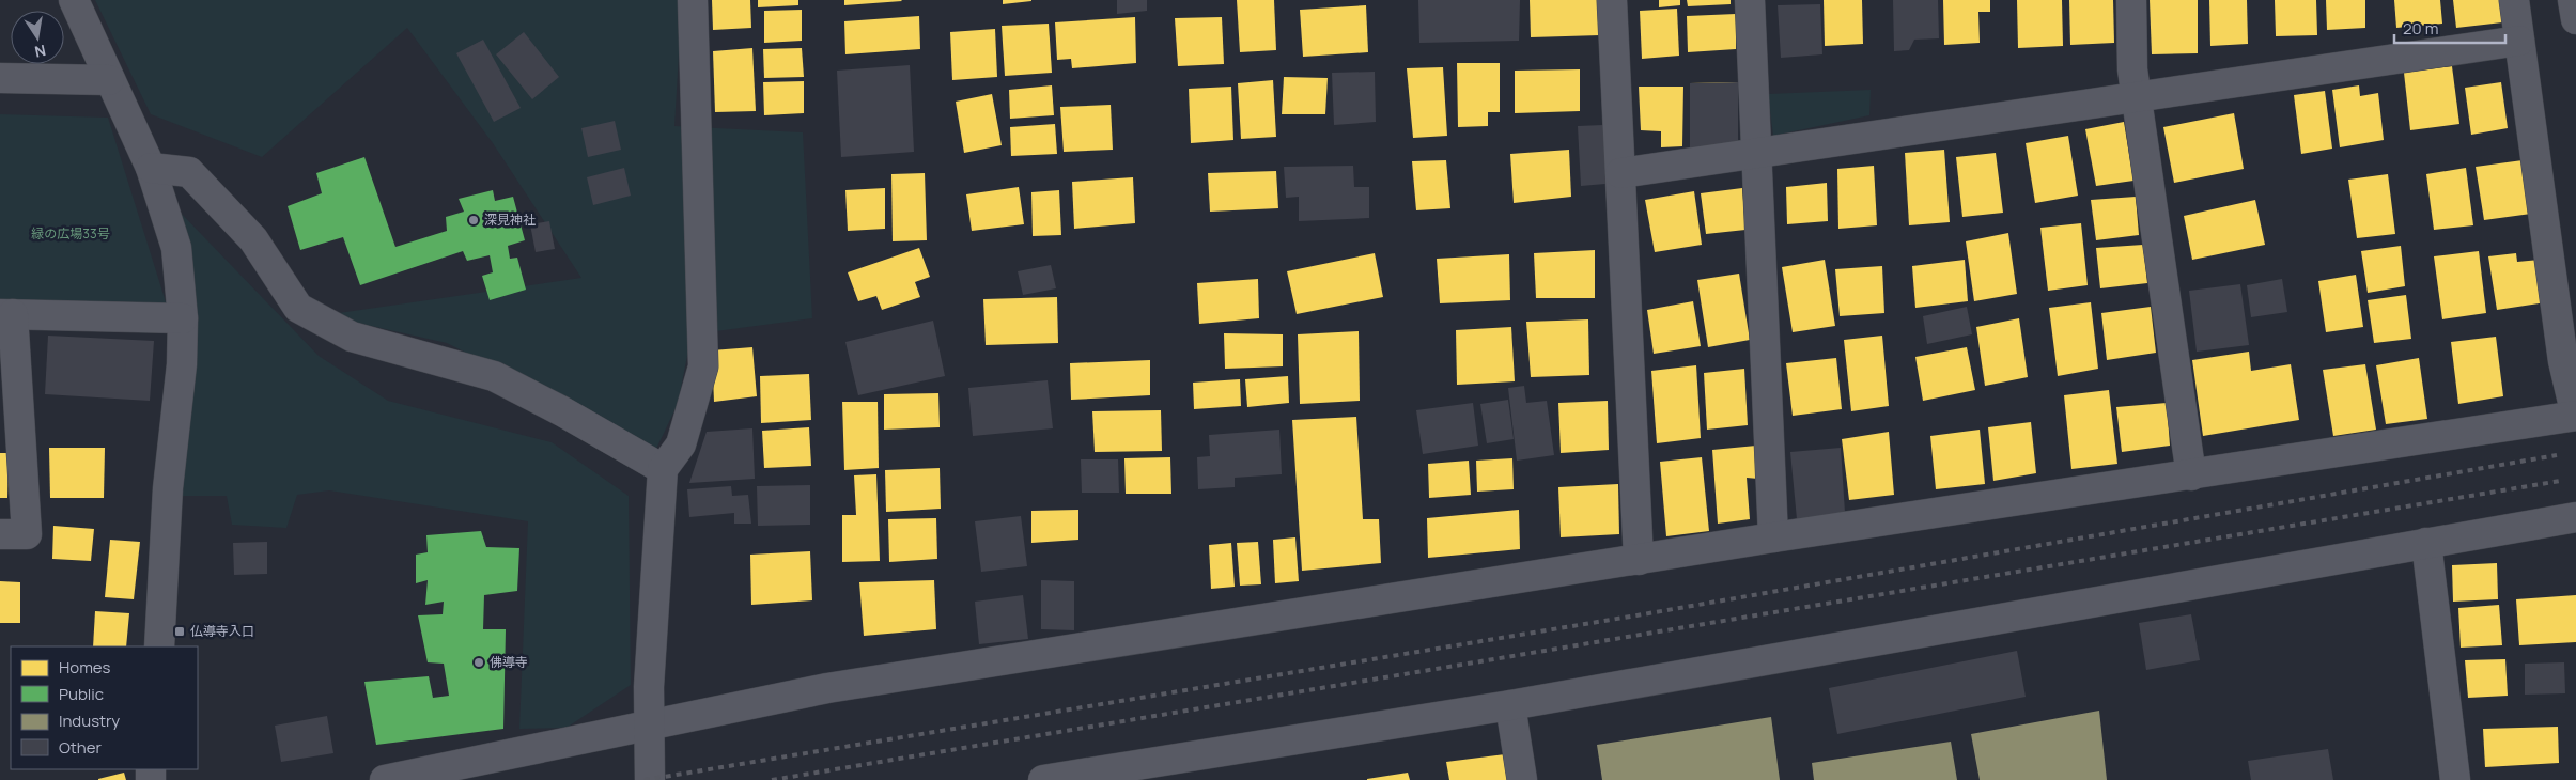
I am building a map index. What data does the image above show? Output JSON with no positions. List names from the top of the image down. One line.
{"parks":["緑の広場33号"],"places":{"other":["深見神社","佛導寺"],"transit":["仏導寺入口"]},"legend":["Homes","Public","Industry","Other"],"scale_bar":"20 m","north":"bottom"}
